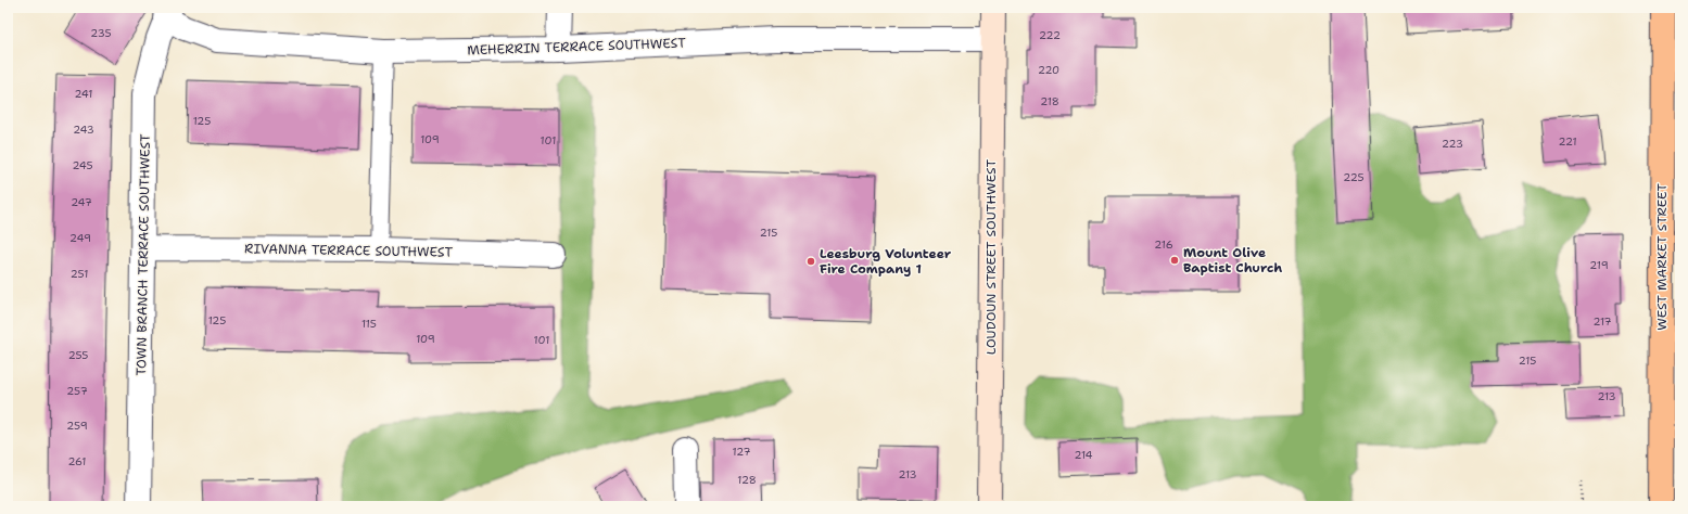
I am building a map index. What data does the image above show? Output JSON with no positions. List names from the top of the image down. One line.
{"streets":{"main road":["LOUDOUN STREET SOUTHWEST","WEST MARKET STREET"],"street":["MEHERRIN TERRACE SOUTHWEST","RIVANNA TERRACE SOUTHWEST","TOWN BRANCH TERRACE SOUTHWEST"]},"crossings":[["MEHERRIN TERRACE SOUTHWEST","TOWN BRANCH TERRACE SOUTHWEST"],["MEHERRIN TERRACE SOUTHWEST","LOUDOUN STREET SOUTHWEST"],["RIVANNA TERRACE SOUTHWEST","TOWN BRANCH TERRACE SOUTHWEST"]],"places":["Mount Olive Baptist Church","Leesburg Volunteer Fire Company 1"],"house_numbers":["235","222","220","241","218","125","243","109","101","221","223","245","225","247","215","249","216","219","251","125","217","115","109","101","255","215","257","213","259","127","214","261","213","128"]}
